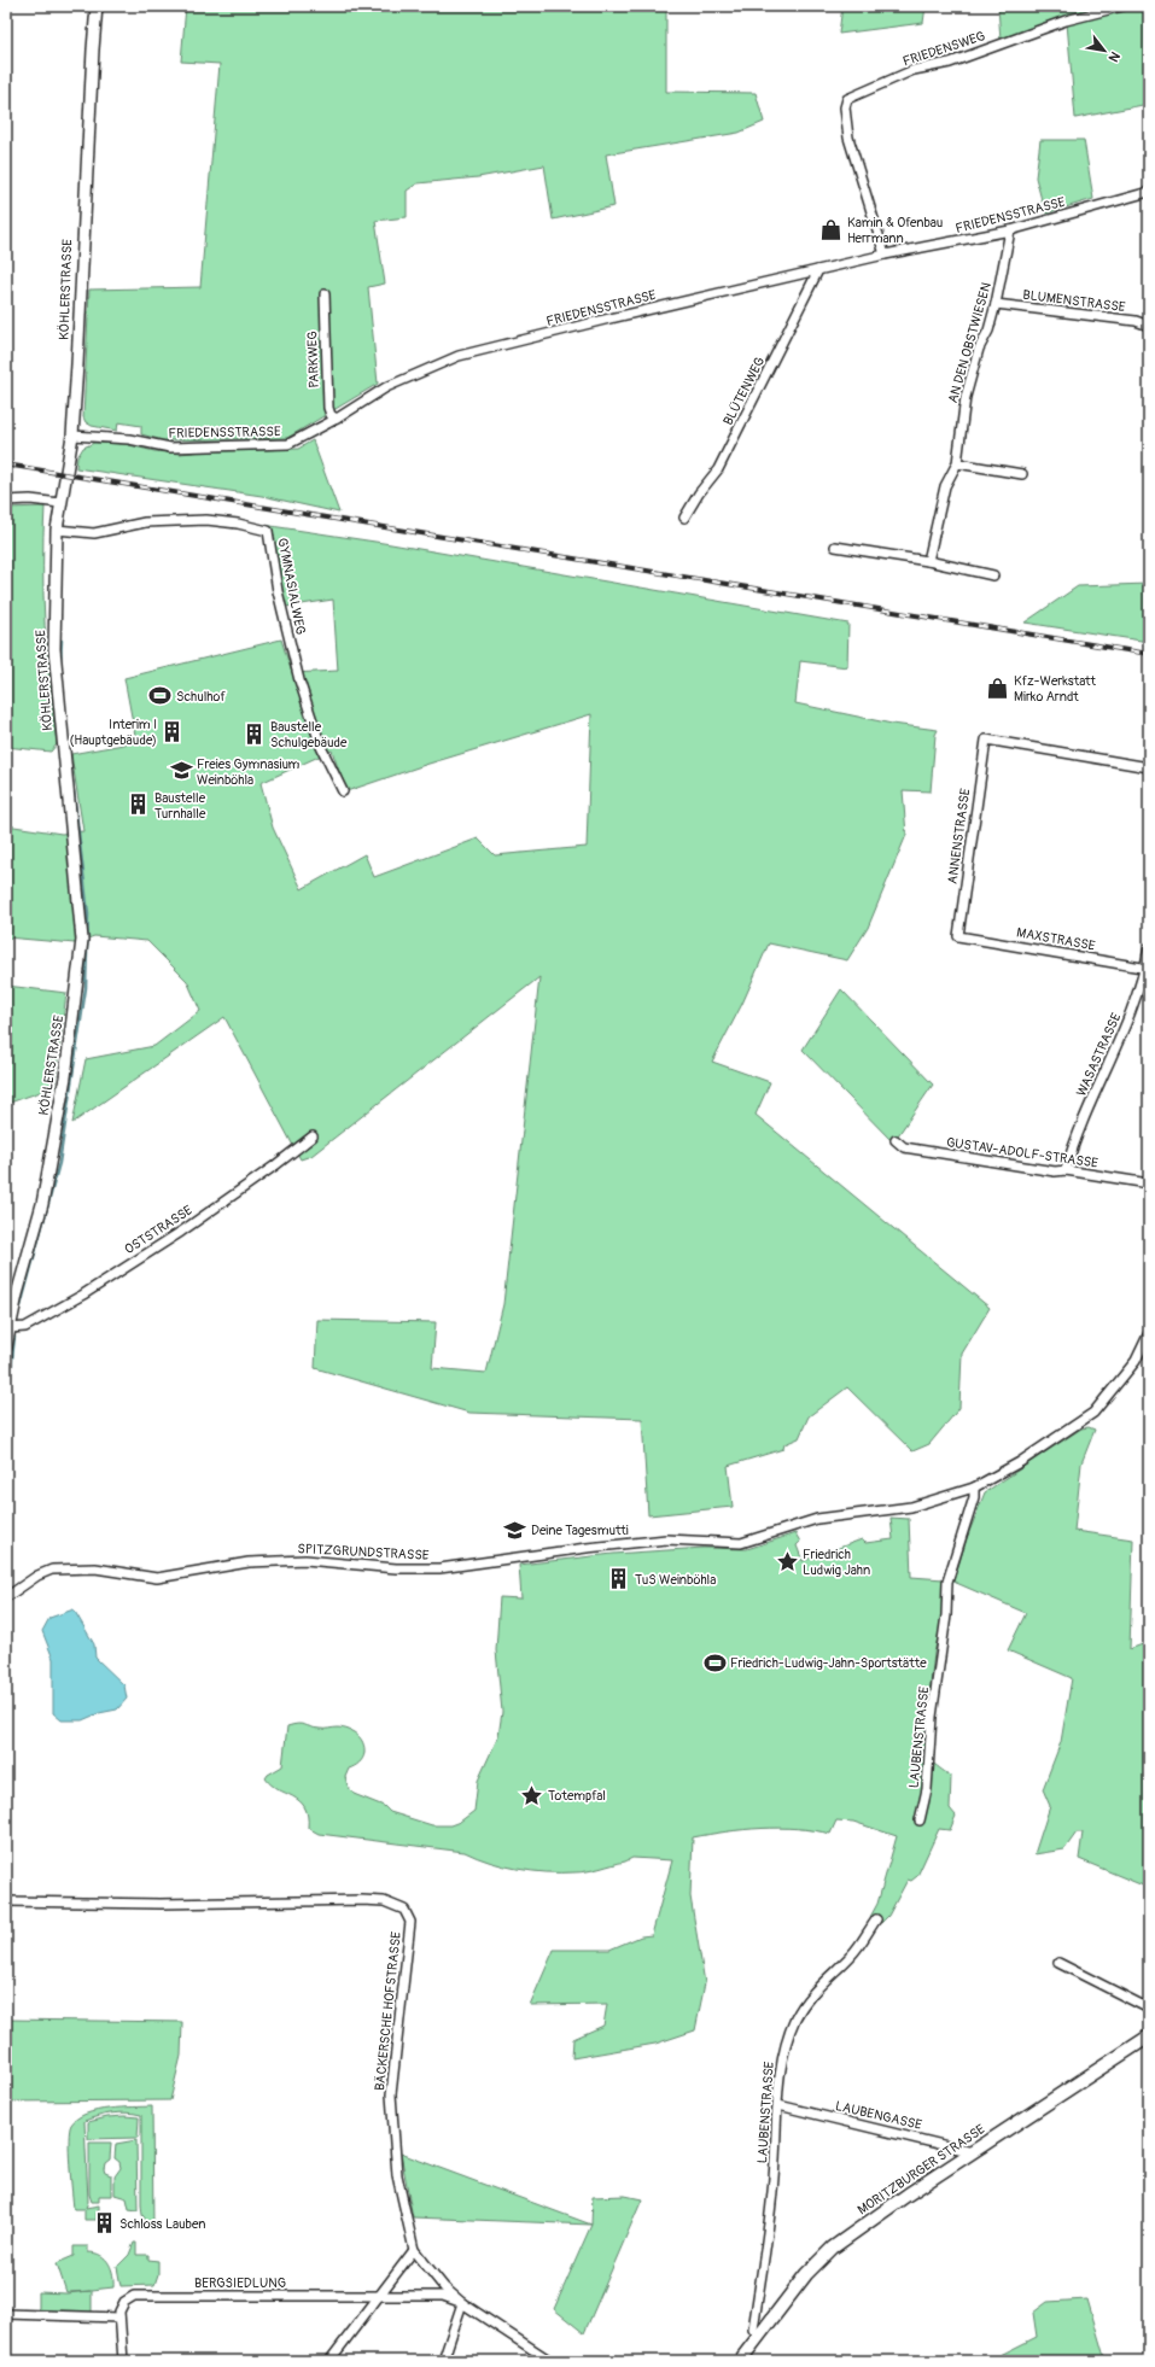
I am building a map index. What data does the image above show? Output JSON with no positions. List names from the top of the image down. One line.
{"streets":{"main road":["MORITZBURGER STRASSE"],"street":["FRIEDENSWEG","FRIEDENSSTRASSE","KÖHLERSTRASSE","BLUMENSTRASSE","AN DEN OBSTWIESEN","PARKWEG","BLÜTENWEG","GYMNASIALWEG","ANNENSTRASSE","MAXSTRASSE","WASASTRASSE","GUSTAV-ADOLF-STRASSE","OSTSTRASSE","SPITZGRUNDSTRASSE","LAUBENSTRASSE","BÄCKERSCHE HOFSTRASSE","LAUBENGASSE","BERGSIEDLUNG"]},"crossings":[["FRIEDENSWEG","FRIEDENSSTRASSE"],["FRIEDENSSTRASSE","KÖHLERSTRASSE"],["FRIEDENSSTRASSE","AN DEN OBSTWIESEN"],["FRIEDENSSTRASSE","PARKWEG"],["FRIEDENSSTRASSE","BLÜTENWEG"],["KÖHLERSTRASSE","GYMNASIALWEG"],["KÖHLERSTRASSE","OSTSTRASSE"],["BLUMENSTRASSE","AN DEN OBSTWIESEN"],["ANNENSTRASSE","MAXSTRASSE"],["MAXSTRASSE","WASASTRASSE"],["WASASTRASSE","GUSTAV-ADOLF-STRASSE"],["SPITZGRUNDSTRASSE","LAUBENSTRASSE"],["LAUBENSTRASSE","LAUBENGASSE"],["LAUBENSTRASSE","MORITZBURGER STRASSE"],["LAUBENGASSE","MORITZBURGER STRASSE"]],"places":{"shop":["Kamin & Ofenbau Herrmann","Kfz-Werkstatt Mirko Arndt"],"sports":["Schulhof","Friedrich-Ludwig-Jahn-Sportstätte"],"building":["Interim I (Hauptgebäude)","Baustelle Schulgebäude","Baustelle Turnhalle","TuS Weinböhla","Schloss Lauben"],"school or university":["Freies Gymnasium Weinböhla","Deine Tagesmutti"],"place":["Friedrich Ludwig Jahn","Totempfal"]},"north":"bottom right"}
